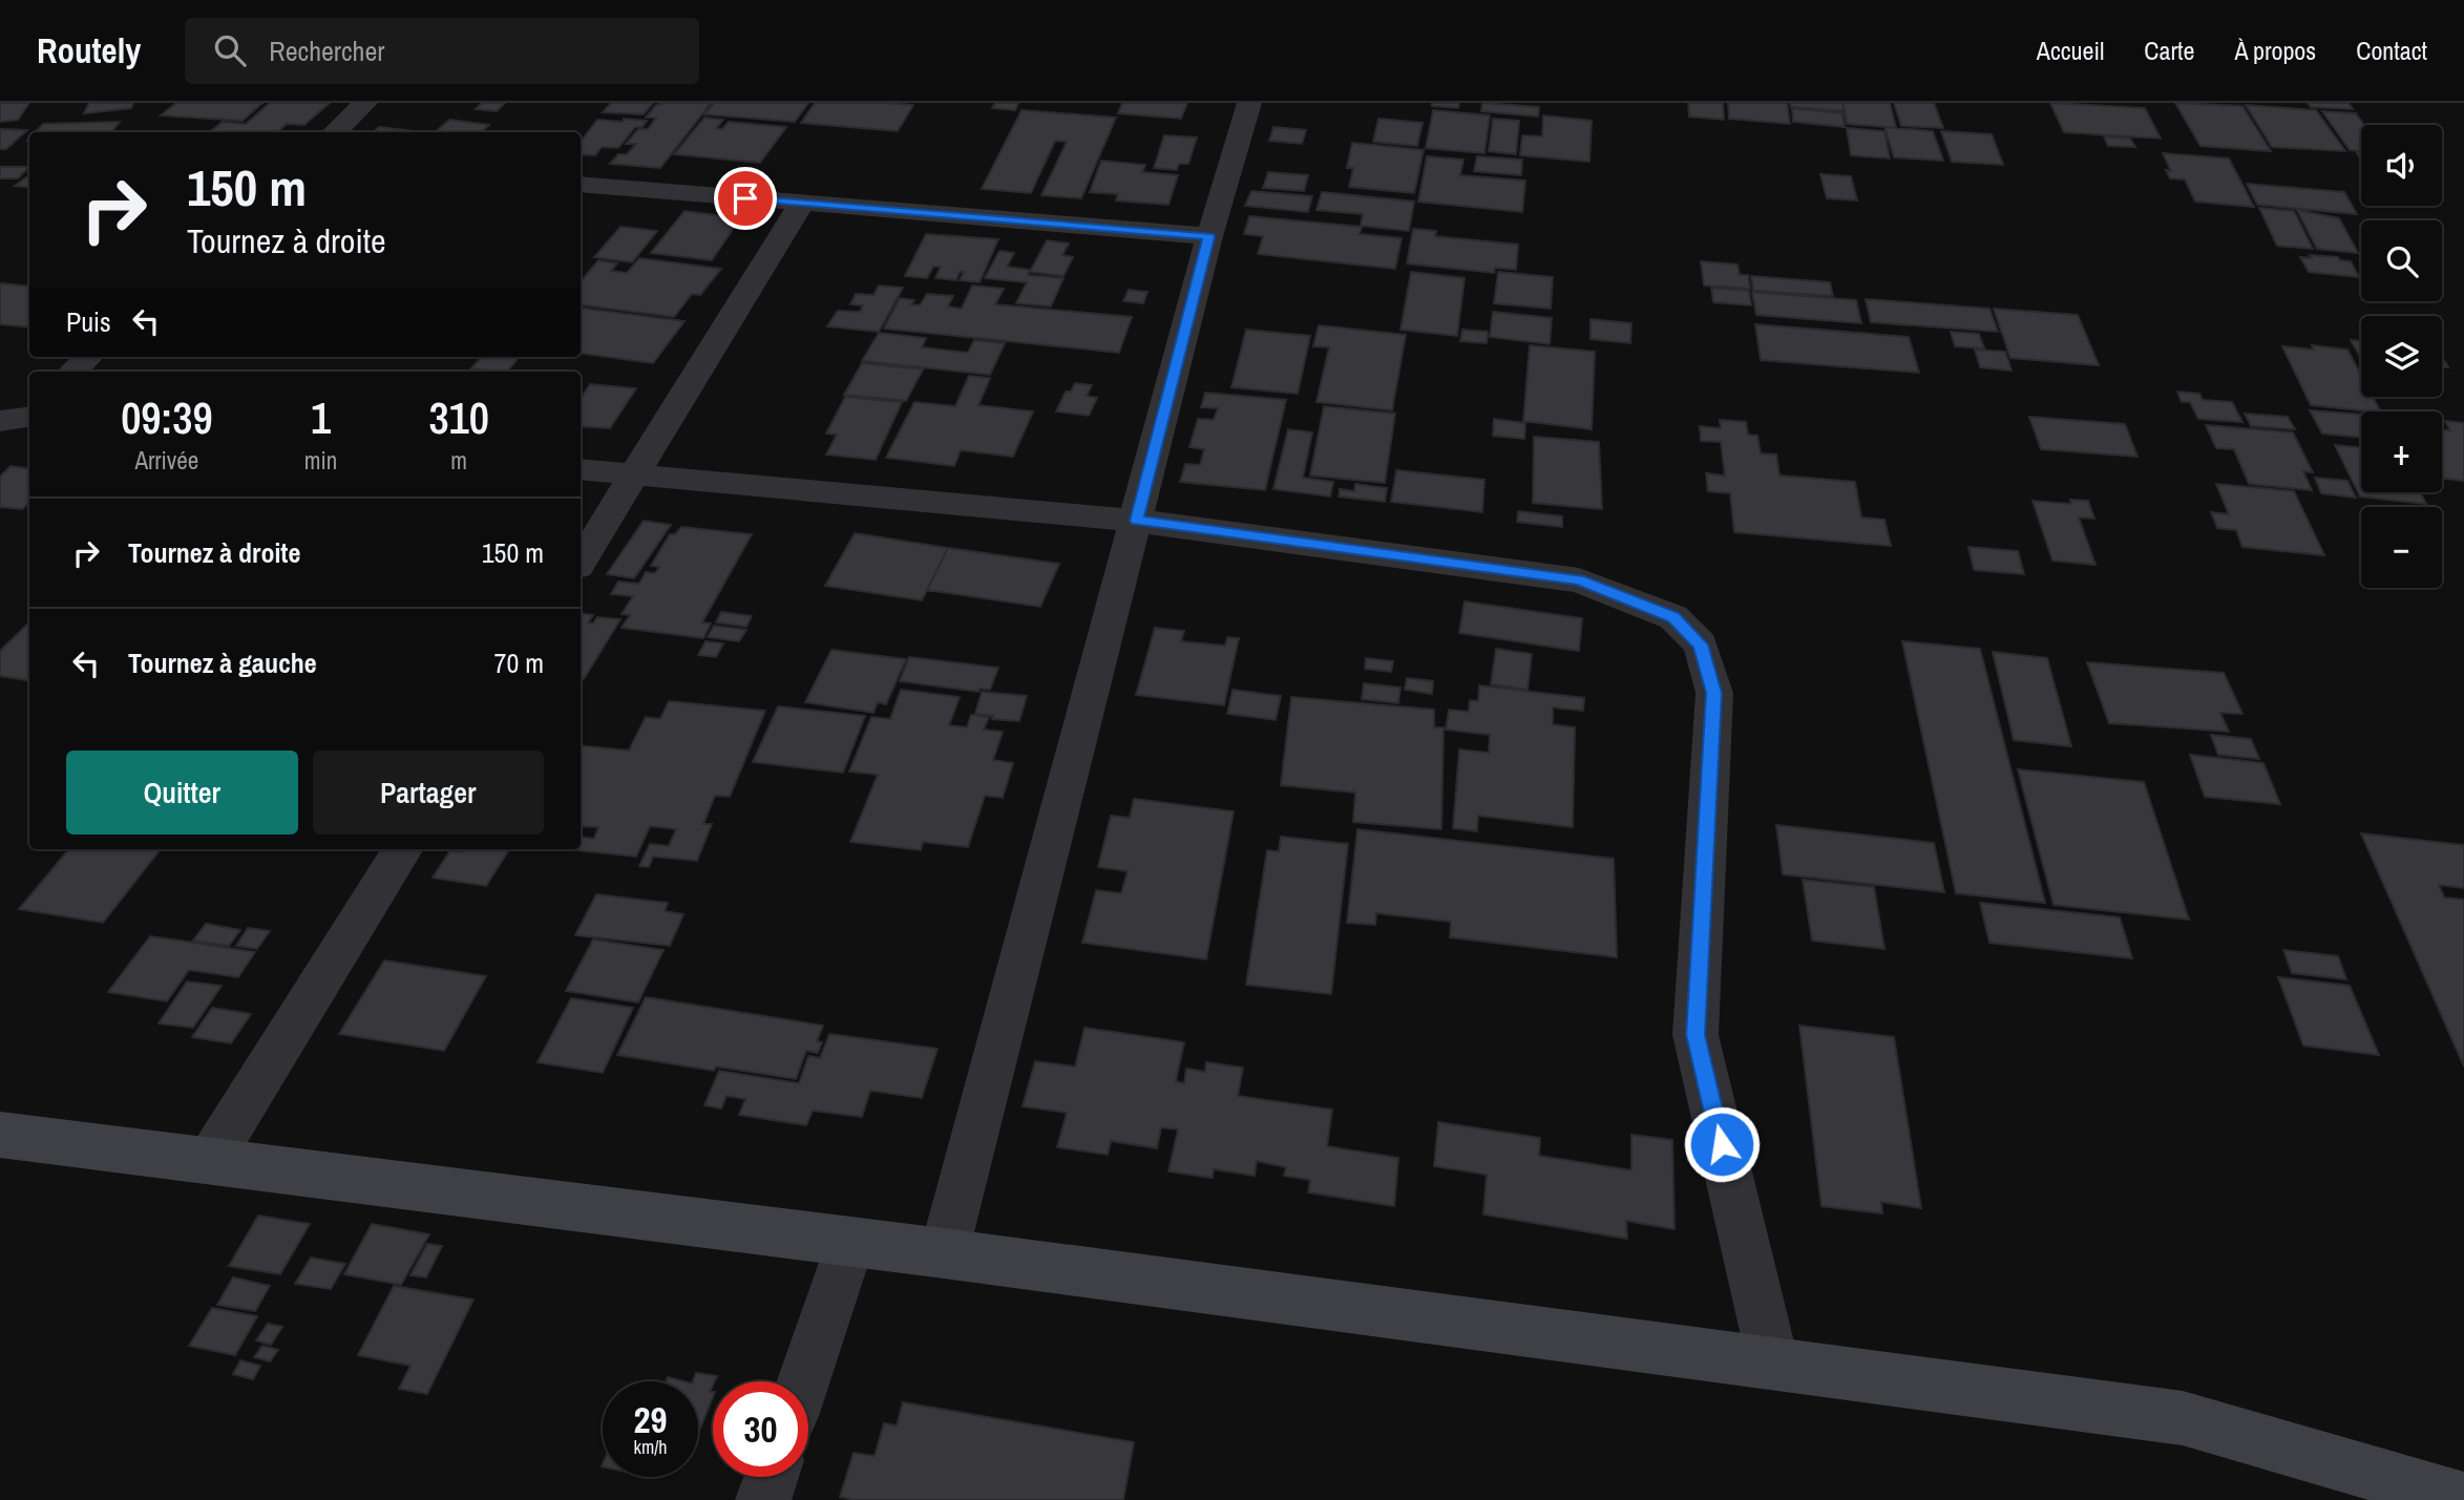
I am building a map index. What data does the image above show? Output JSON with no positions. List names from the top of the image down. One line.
{"page":{"header":"Routely","search":"Rechercher","nav":["Accueil","Carte","À propos","Contact"],"map_buttons":["+","−"],"turn":["150 m","Tournez à droite"],"then":"Puis","eta":["09:39","Arrivée","1","min","310","m"],"list":[{"name":"Tournez à droite","value":"150 m"},{"name":"Tournez à gauche","value":"70 m"}],"buttons":["Quitter","Partager"],"speed":"29 km/h","limit":"30"}}
